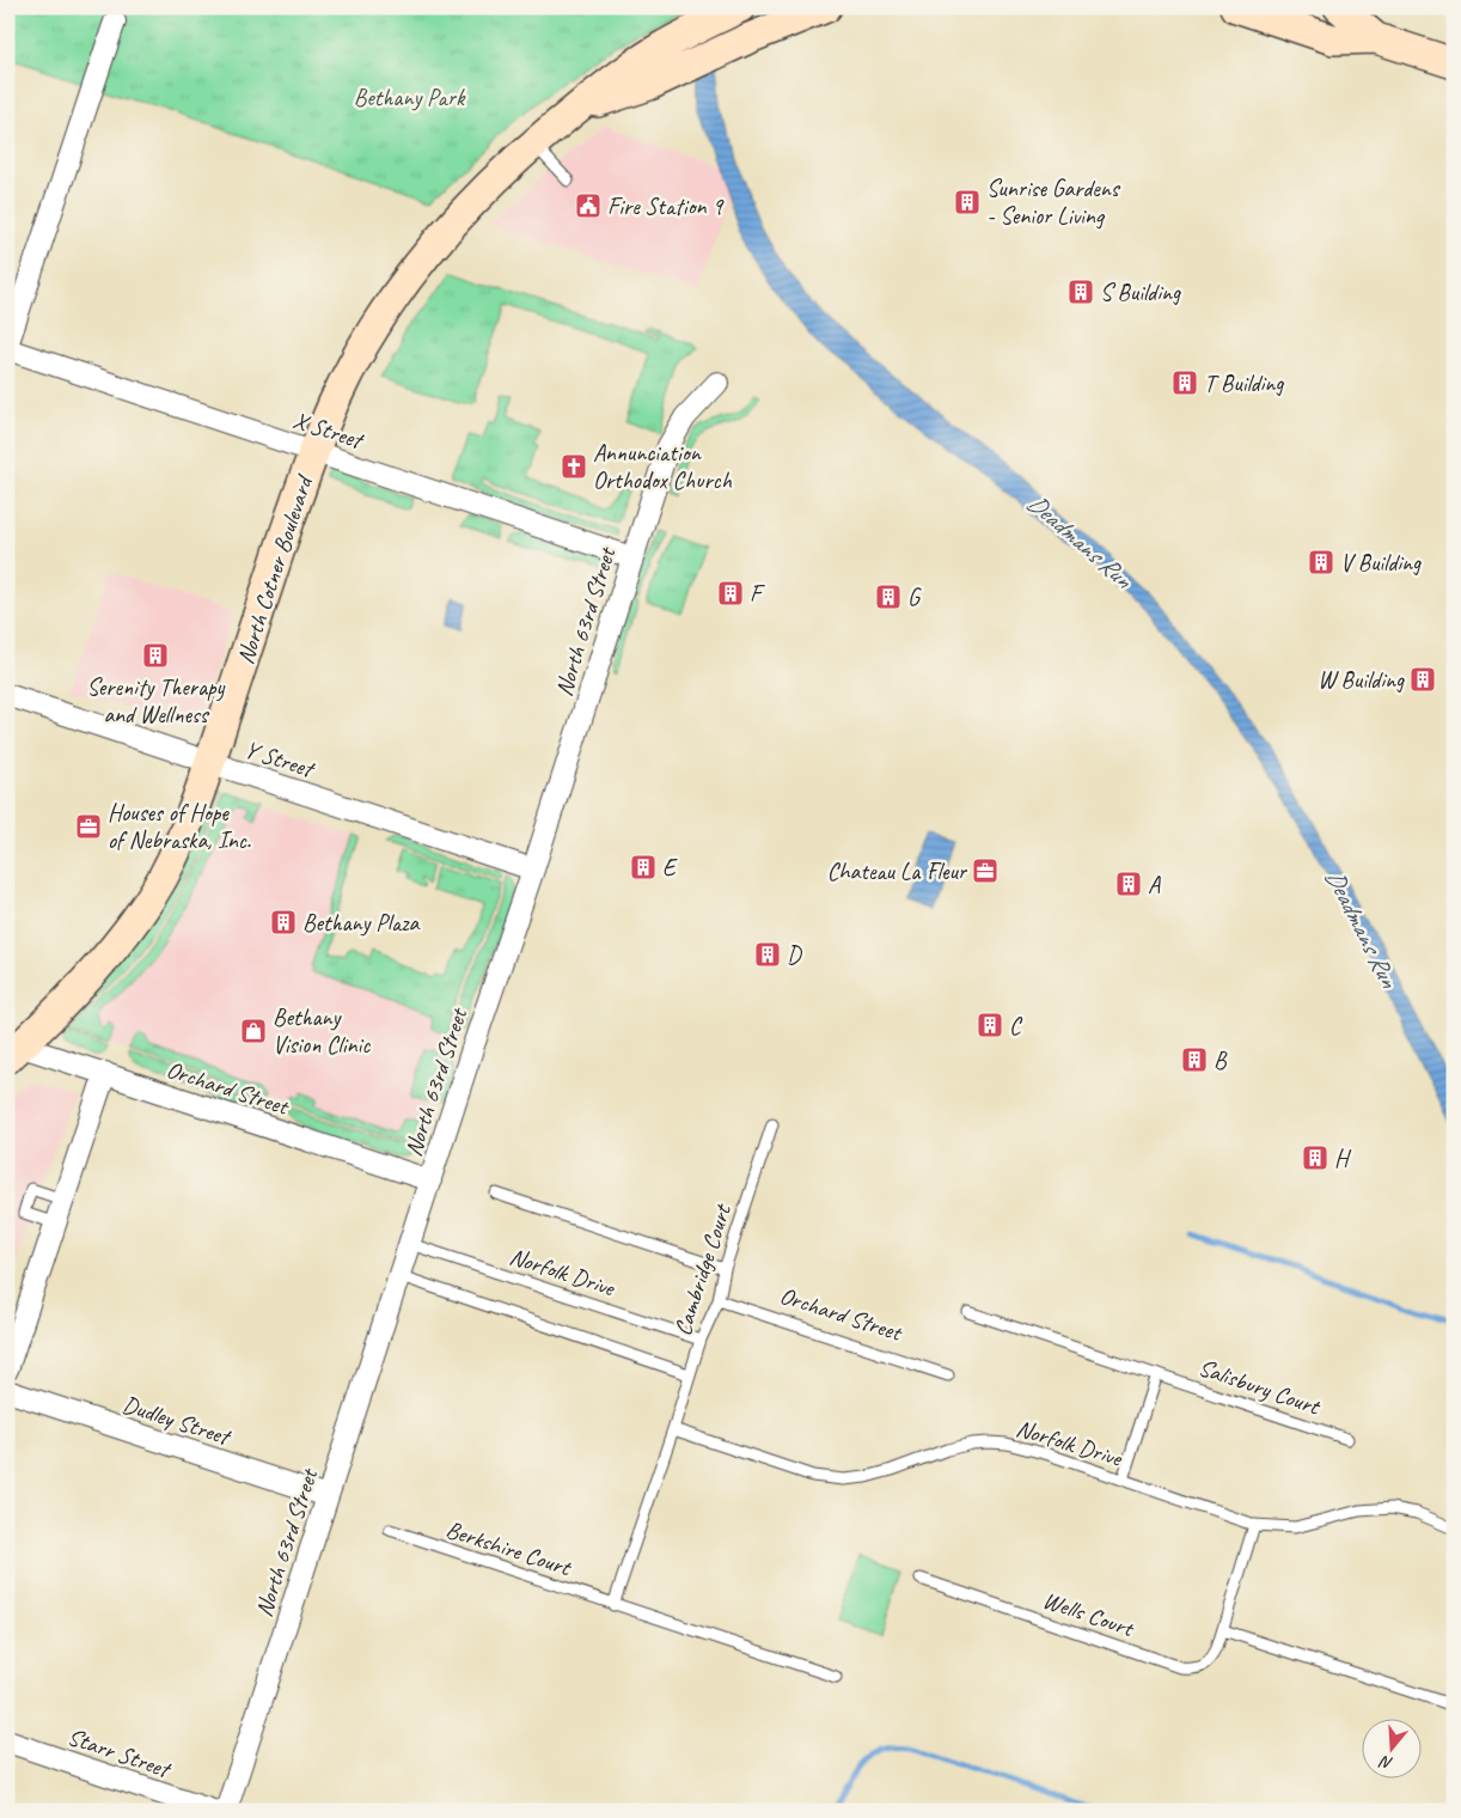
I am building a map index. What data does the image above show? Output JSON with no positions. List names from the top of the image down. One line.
{"streets":{"main road":["North Cotner Boulevard"],"street":["X Street","North 63rd Street","Y Street","Orchard Street","Dudley Street","Starr Street"],"lane":["Cambridge Court","Norfolk Drive","Salisbury Court","Berkshire Court","Wells Court"]},"crossings":[["X Street","North Cotner Boulevard"],["X Street","North 63rd Street"],["North Cotner Boulevard","Y Street"],["North Cotner Boulevard","Orchard Street"],["North 63rd Street","Y Street"],["North 63rd Street","Orchard Street"],["North 63rd Street","Norfolk Drive"],["North 63rd Street","Dudley Street"],["Orchard Street","Cambridge Court"],["Cambridge Court","Norfolk Drive"],["Norfolk Drive","Wells Court"]],"water":["Deadmans Run"],"parks":["Bethany Park"],"places":{"building":["Sunrise Gardens - Senior Living","S Building","T Building","V Building","F","G","Serenity Therapy and Wellness","W Building","E","A","Bethany Plaza","D","C","B","H"],"public building":["Fire Station 9"],"church":["Annunciation Orthodox Church"],"office":["Houses of Hope of Nebraska, Inc.","Chateau La Fleur"],"shop":["Bethany Vision Clinic"]},"north":"bottom"}
